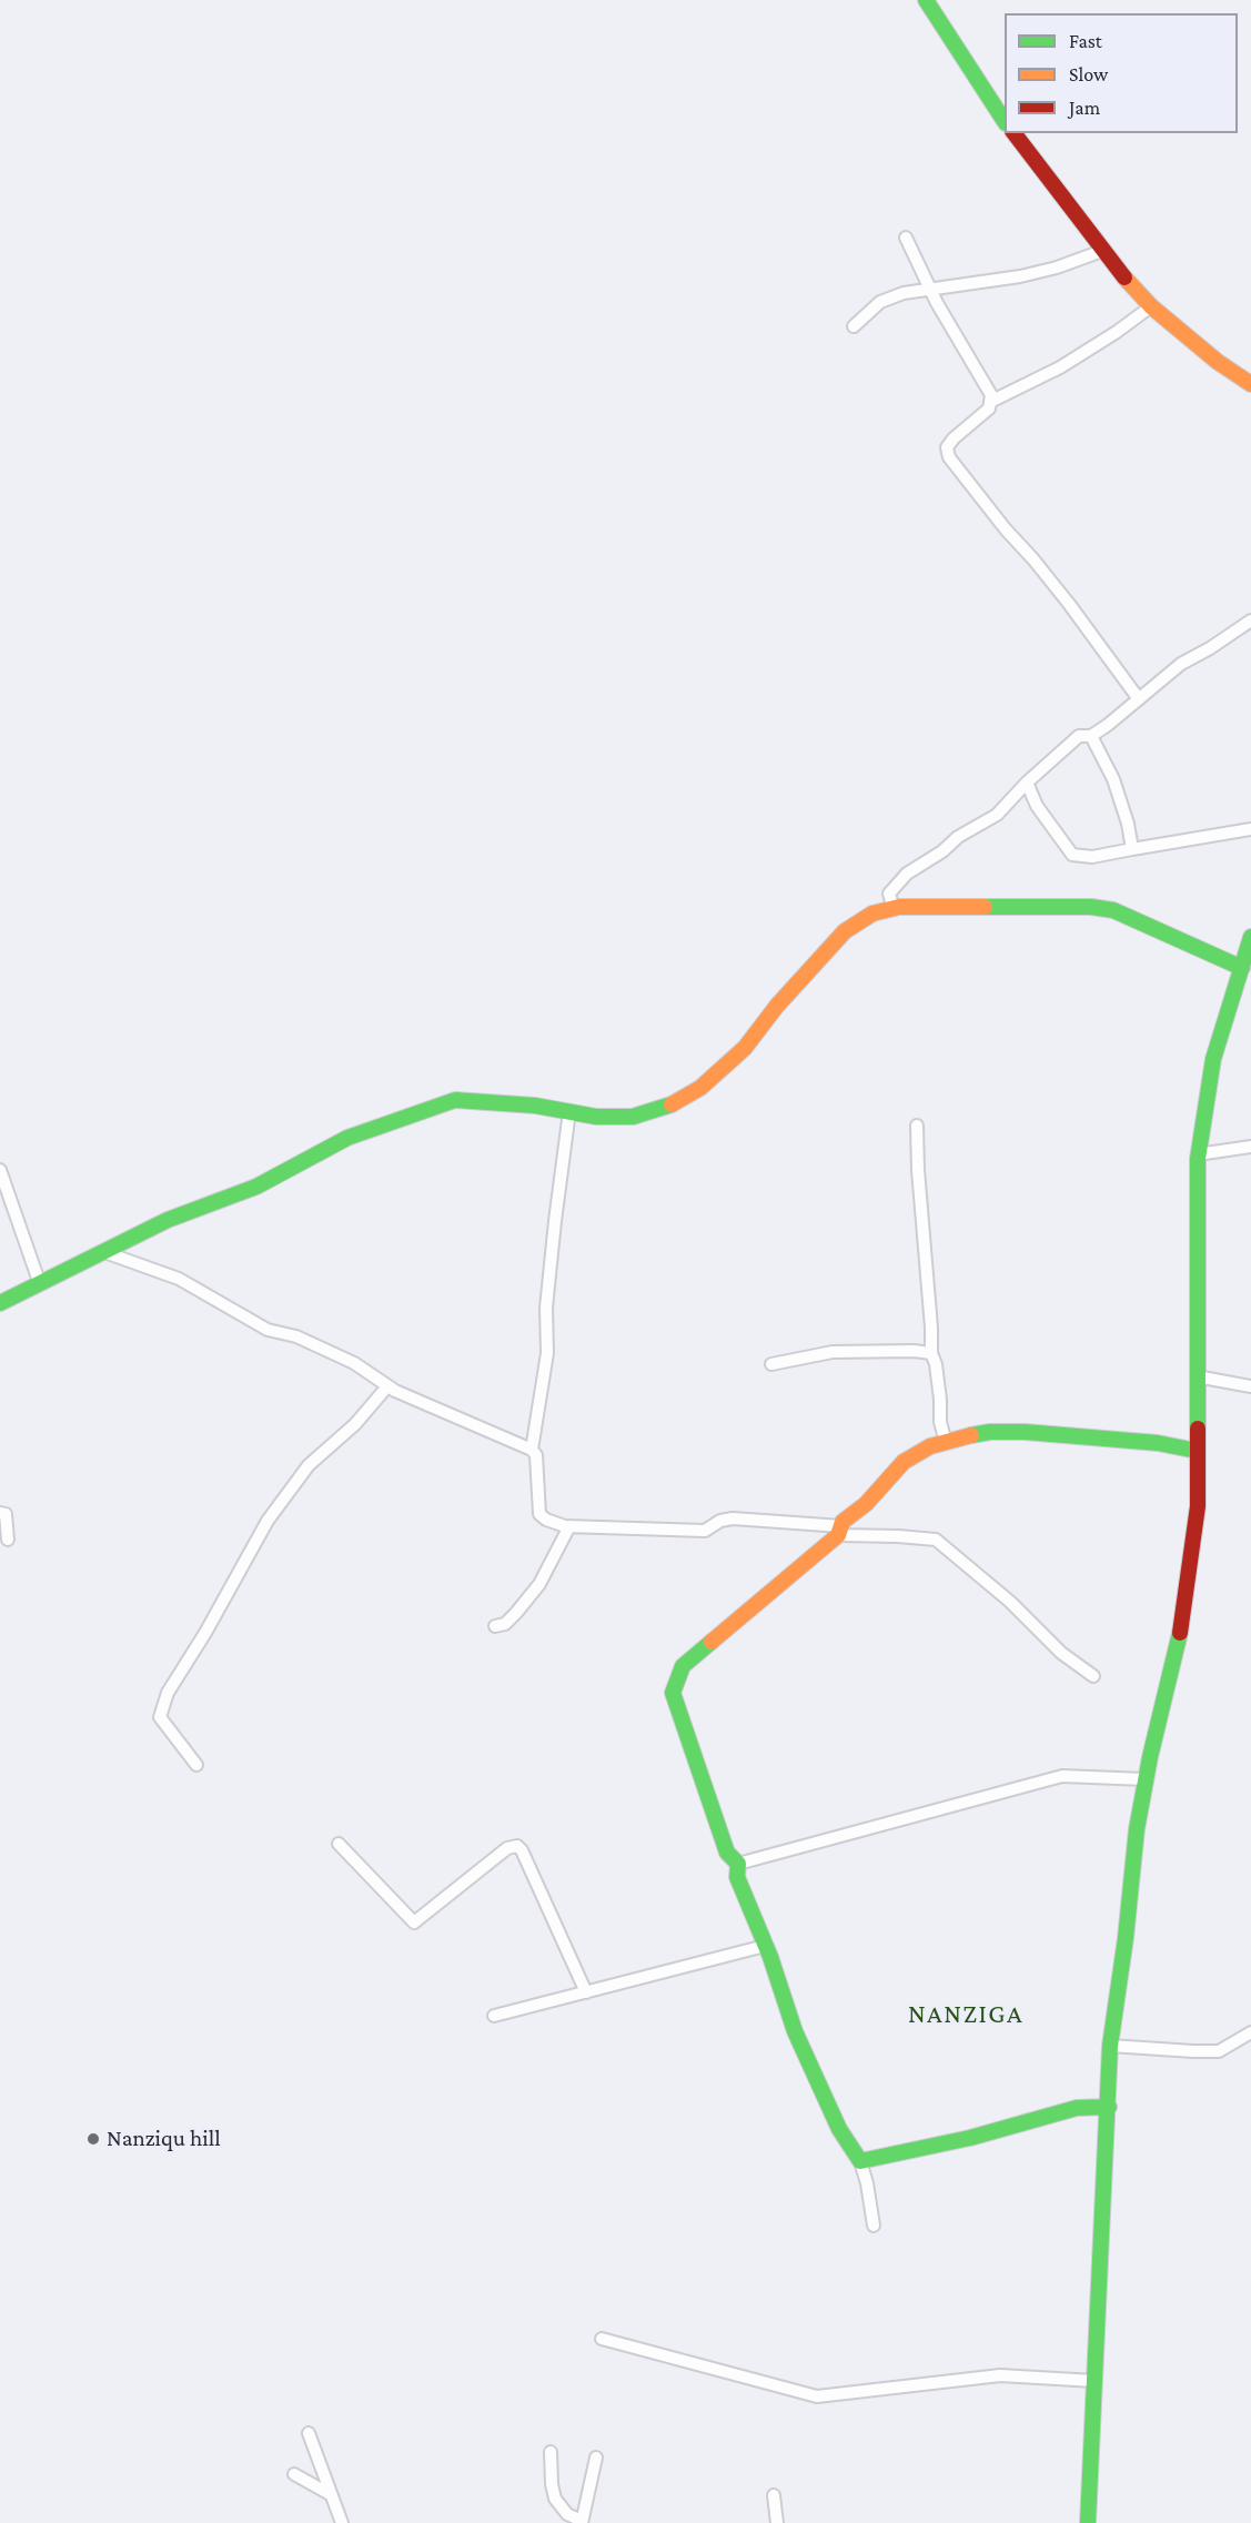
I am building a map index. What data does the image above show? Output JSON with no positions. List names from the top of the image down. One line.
{"districts":["NANZIGA"],"places":["Nanziqu hill"],"legend":["Fast","Slow","Jam"]}
